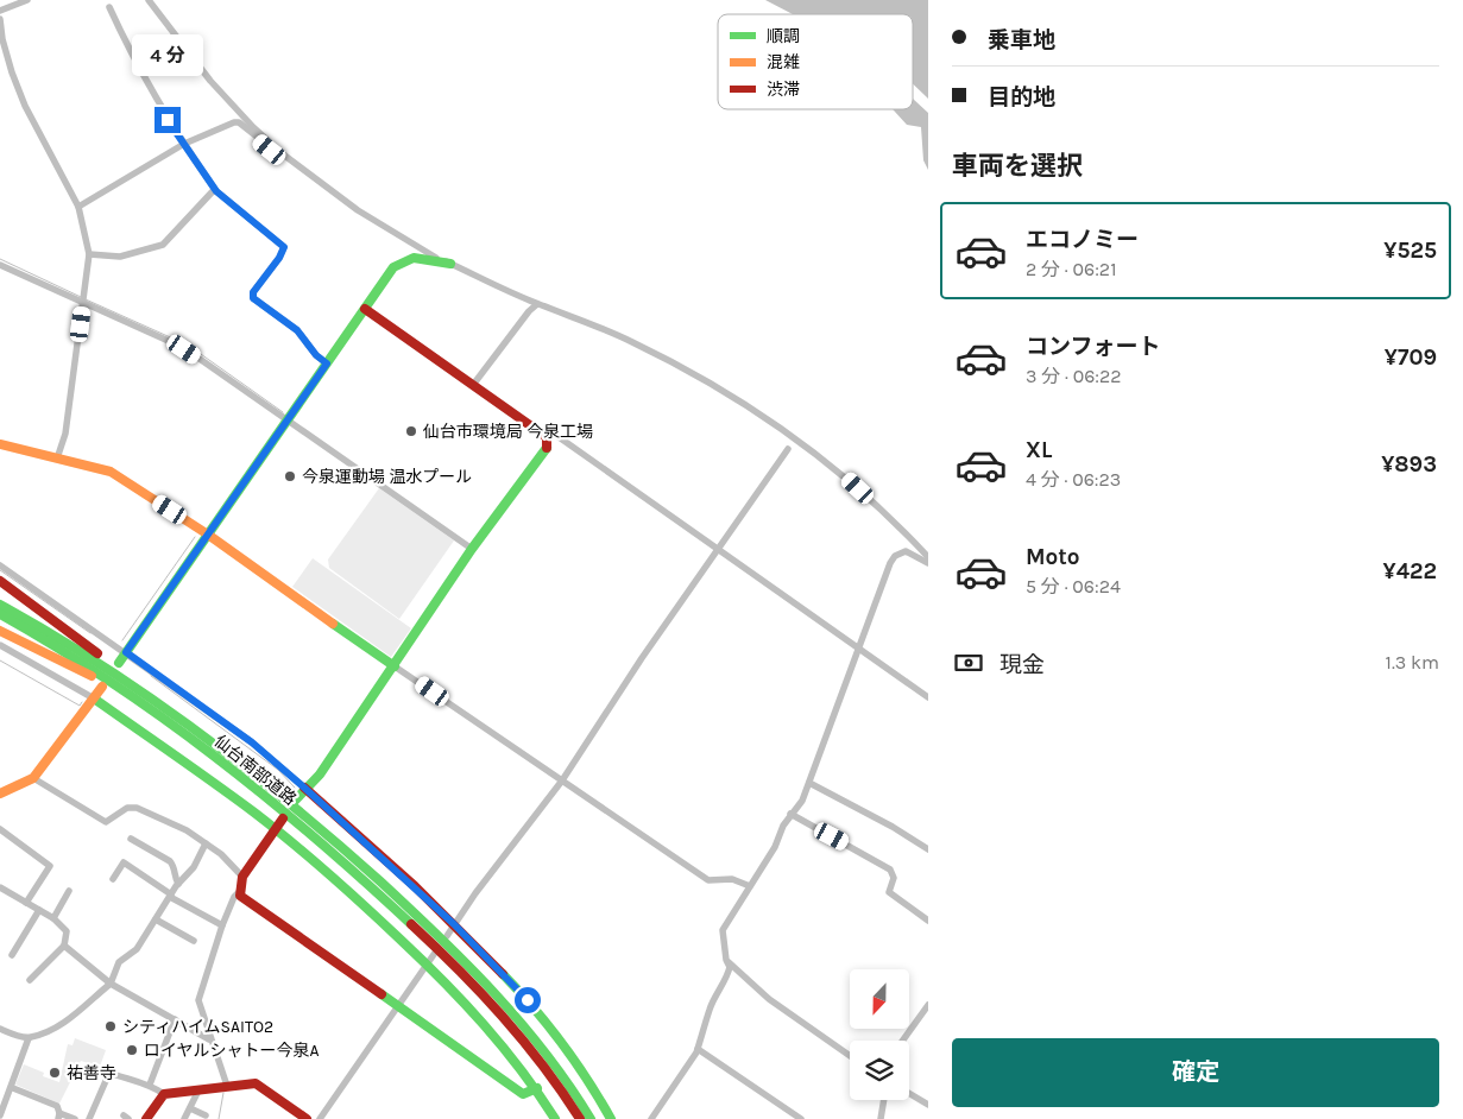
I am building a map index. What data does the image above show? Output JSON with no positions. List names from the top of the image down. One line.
{"streets":{"main road":["仙台南部道路"]},"places":["仙台市環境局 今泉工場","今泉運動場 温水プール","シティハイムSAITO2","ロイヤルシャトー今泉A","祐善寺"],"legend":["順調","混雑","渋滞"],"north":"bottom","page":{"banner":["乗車地","目的地"],"bubble":"4 分","heading":"車両を選択","list":[{"name":"エコノミー","note":"2 分 · 06:21","value":"¥525"},{"name":"コンフォート","note":"3 分 · 06:22","value":"¥709"},{"name":"XL","note":"4 分 · 06:23","value":"¥893"},{"name":"Moto","note":"5 分 · 06:24","value":"¥422"}],"pay":["現金","1.3 km"],"buttons":"確定"}}
